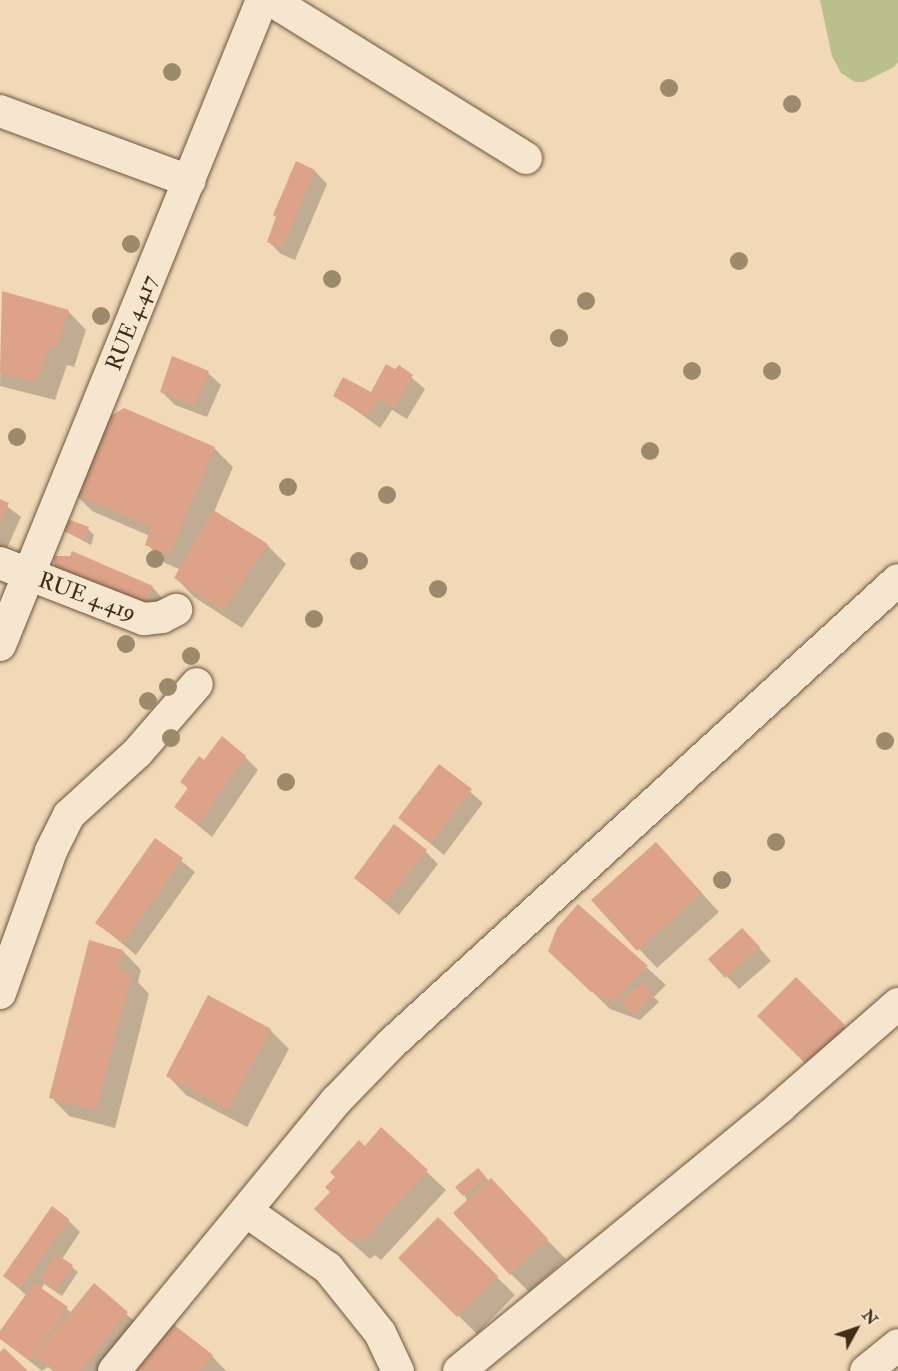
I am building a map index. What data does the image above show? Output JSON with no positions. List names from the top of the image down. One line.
{"streets":{"street":["RUE 4.417","RUE 4.419"]},"crossings":[["RUE 4.417","RUE 4.419"]],"north":"top right"}
